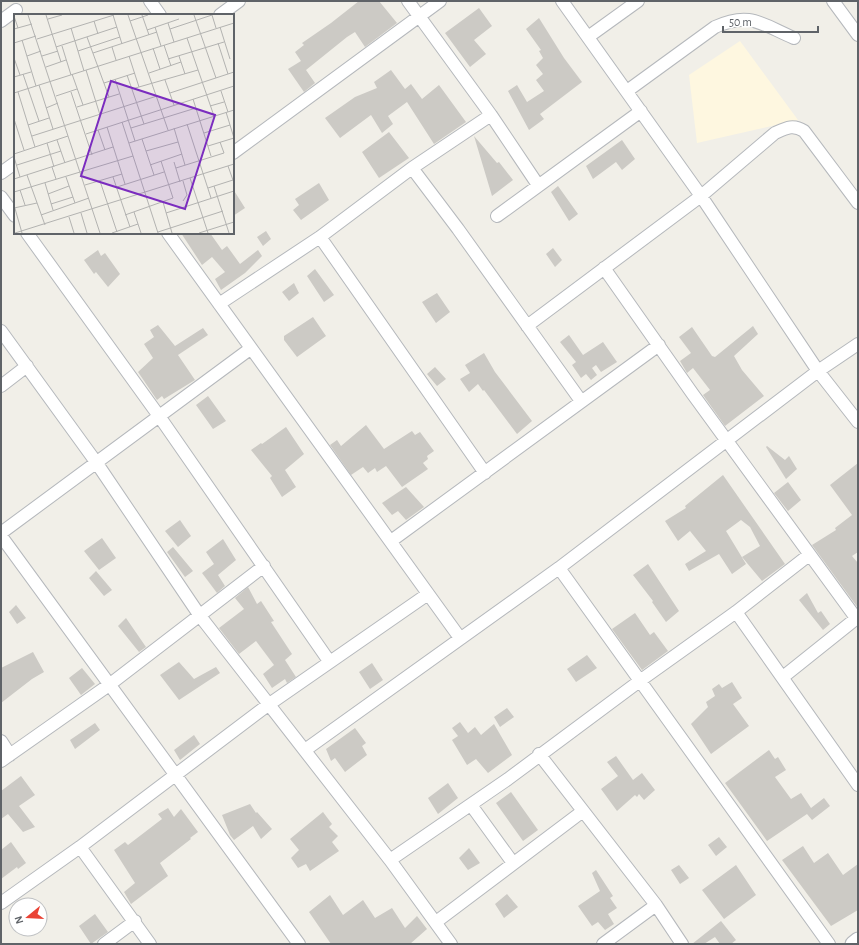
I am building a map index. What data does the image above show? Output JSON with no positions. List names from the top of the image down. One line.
{"scale_bar":"50 m","north":"left"}
